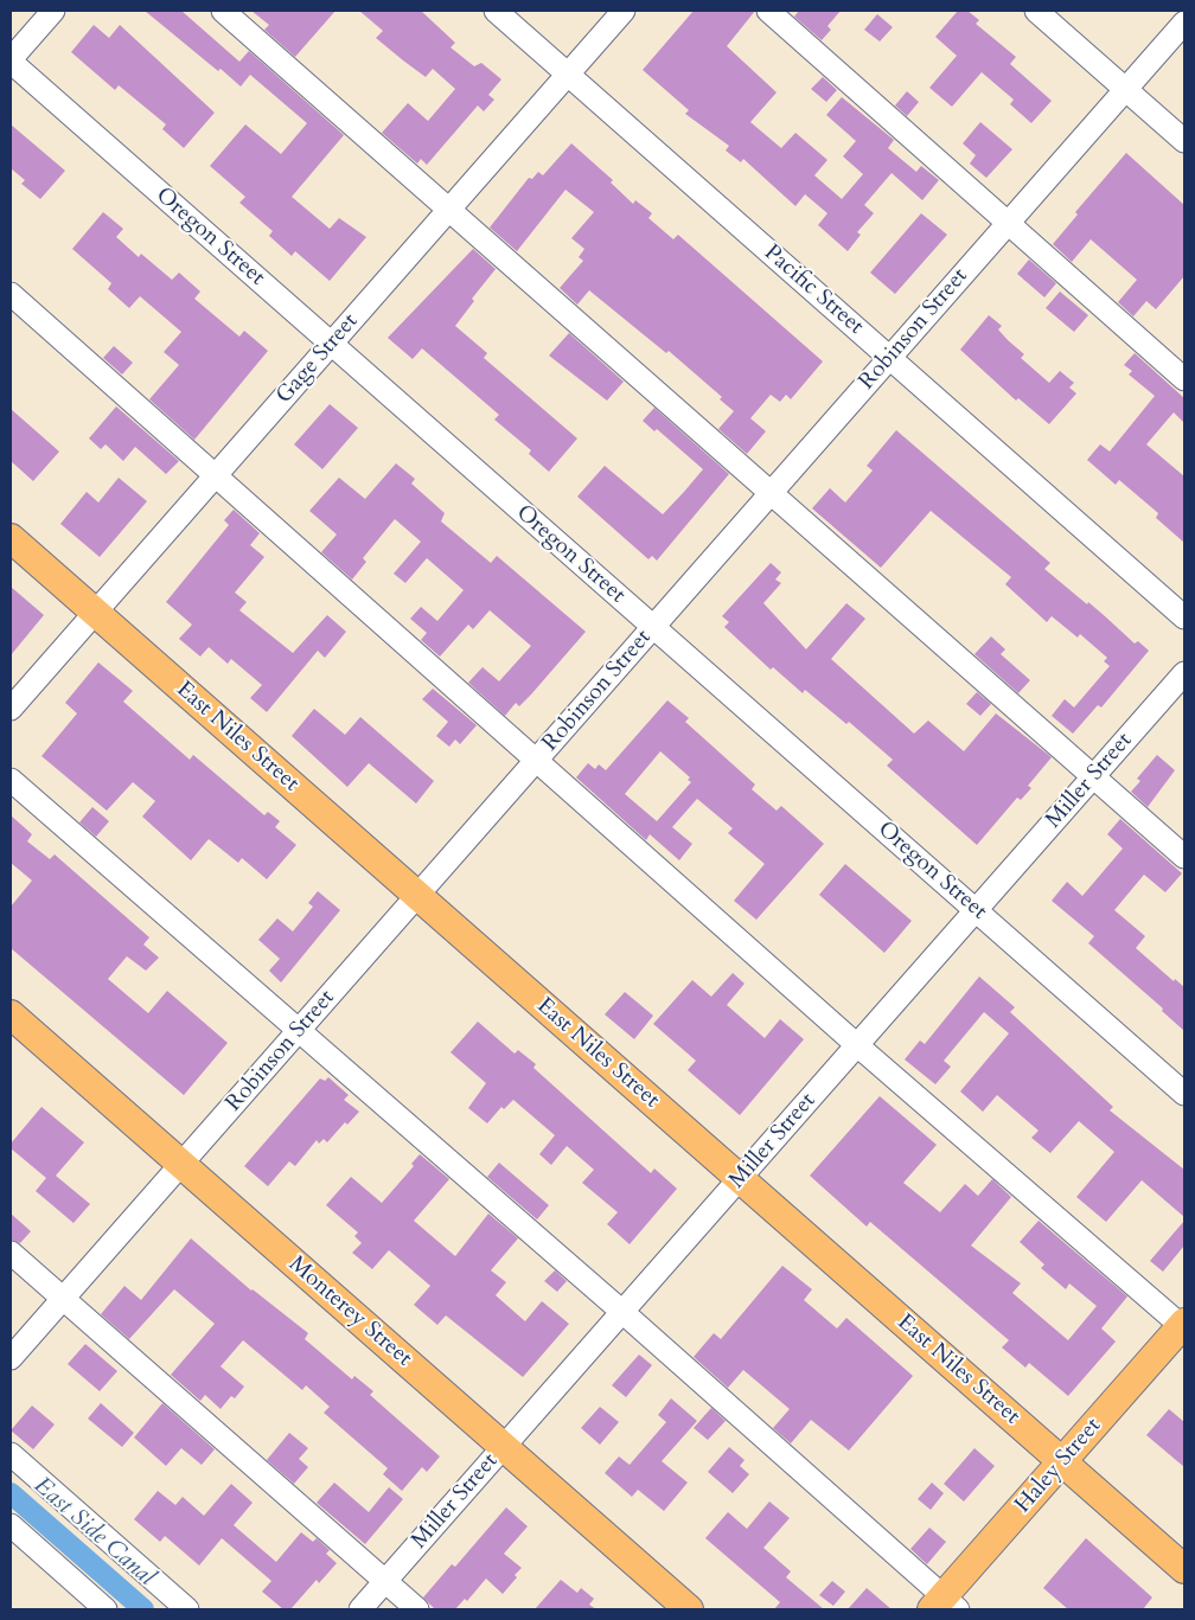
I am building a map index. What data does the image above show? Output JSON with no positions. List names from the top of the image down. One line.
{"streets":{"main road":["East Niles Street","Monterey Street","Haley Street"],"street":["Oregon Street","Pacific Street","Robinson Street","Gage Street","Miller Street"]},"crossings":[["Oregon Street","Robinson Street"],["Oregon Street","Gage Street"],["Oregon Street","Miller Street"],["Pacific Street","Robinson Street"],["Pacific Street","Gage Street"],["Robinson Street","East Niles Street"],["Robinson Street","Monterey Street"],["Gage Street","East Niles Street"],["East Niles Street","Miller Street"],["East Niles Street","Haley Street"],["Miller Street","Monterey Street"]],"water":["East Side Canal"]}
